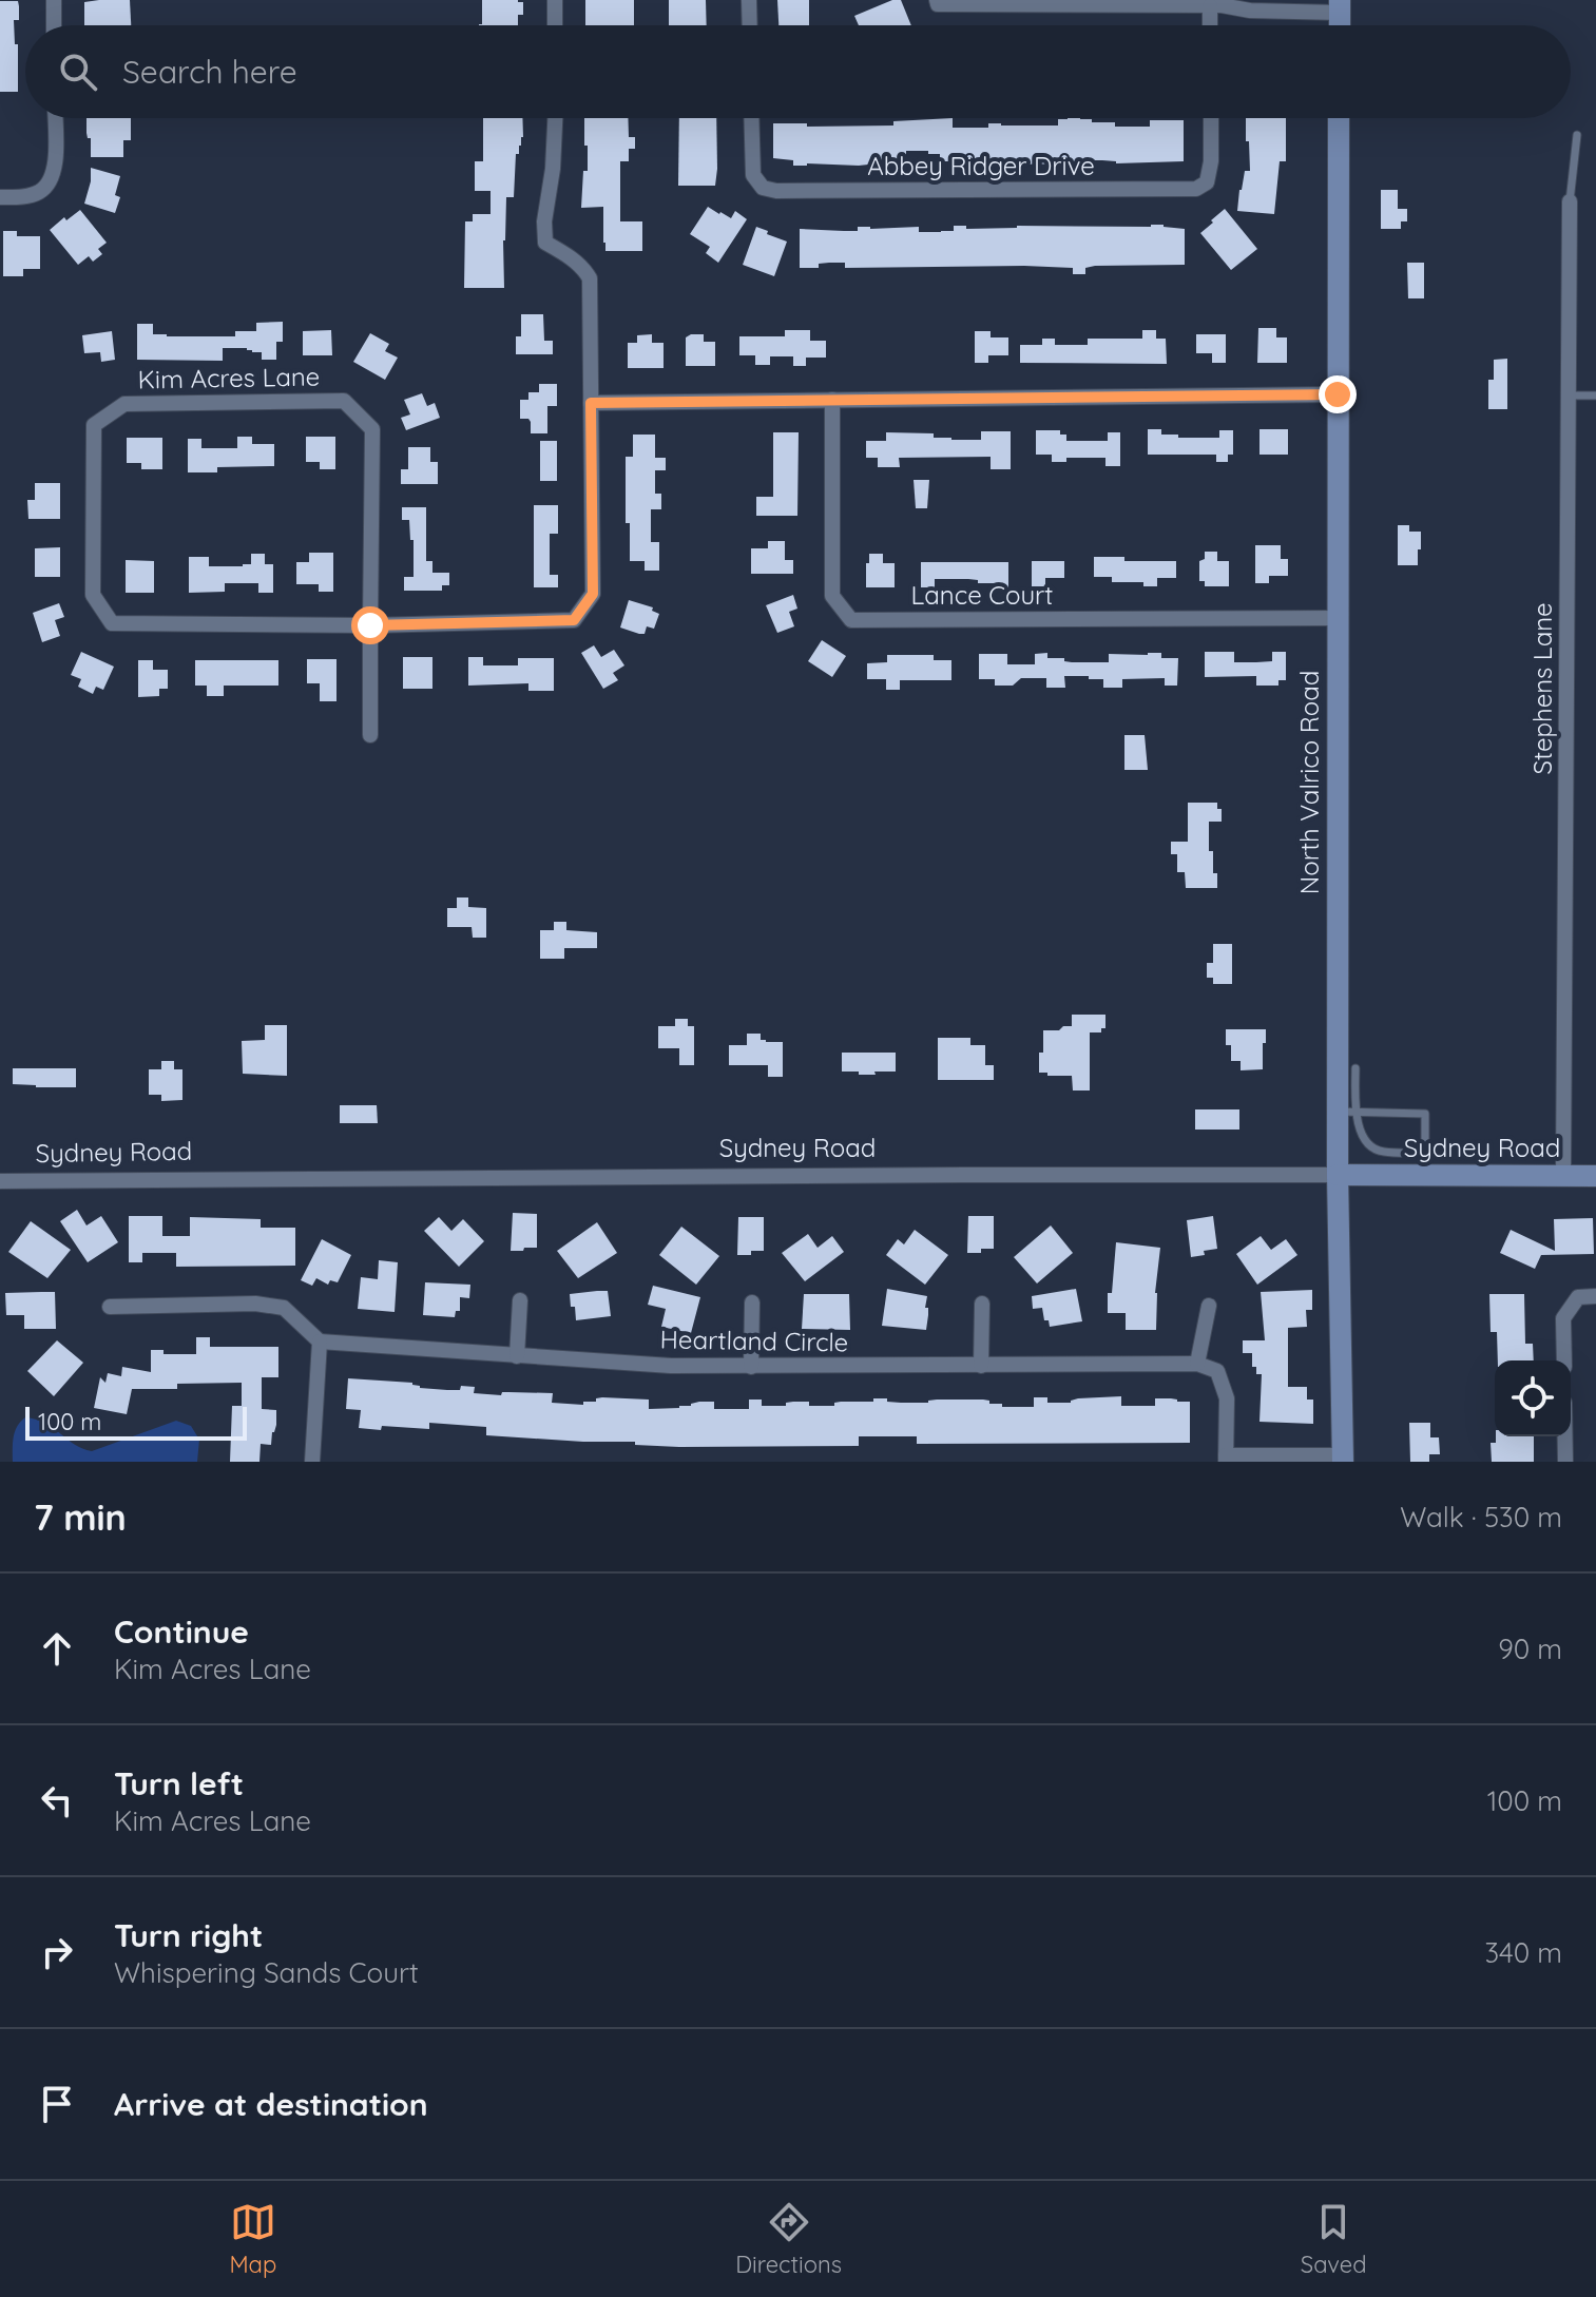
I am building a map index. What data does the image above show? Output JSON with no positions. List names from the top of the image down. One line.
{"streets":{"street":["Abbey Ridger Drive","Kim Acres Lane","Lance Court","Stephens Lane","North Valrico Road","Sydney Road","Heartland Circle"]},"crossings":[["Lance Court","North Valrico Road"],["Stephens Lane","Sydney Road"],["North Valrico Road","Sydney Road"]],"scale_bar":"100 m","page":{"search":"Search here","scale":"100 m","heading":["7 min","Walk · 530 m"],"list":[["Continue","Kim Acres Lane","90 m"],["Turn left","Kim Acres Lane","100 m"],["Turn right","Whispering Sands Court","340 m"],"Arrive at destination"],"nav":["Map","Directions","Saved"]}}
